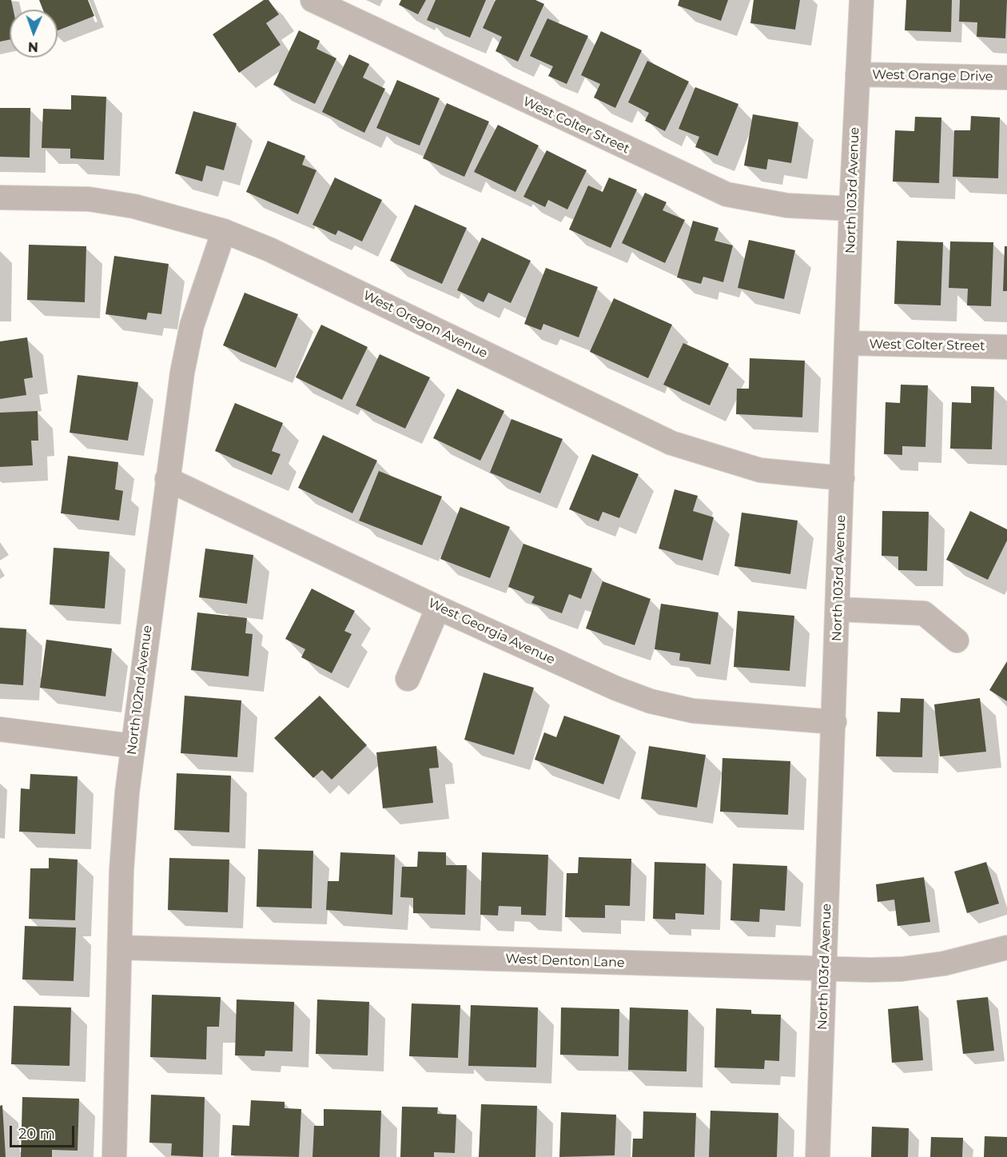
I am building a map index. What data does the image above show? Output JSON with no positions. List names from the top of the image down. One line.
{"streets":{"street":["West Orange Drive","West Colter Street","North 103rd Avenue","West Oregon Avenue","West Georgia Avenue","North 102nd Avenue","West Denton Lane"]},"crossings":[["West Orange Drive","North 103rd Avenue"],["West Colter Street","North 103rd Avenue"],["North 103rd Avenue","West Oregon Avenue"],["North 103rd Avenue","West Georgia Avenue"],["North 103rd Avenue","West Denton Lane"],["West Oregon Avenue","North 102nd Avenue"],["West Georgia Avenue","North 102nd Avenue"],["North 102nd Avenue","West Denton Lane"]],"scale_bar":"20 m","north":"bottom"}
